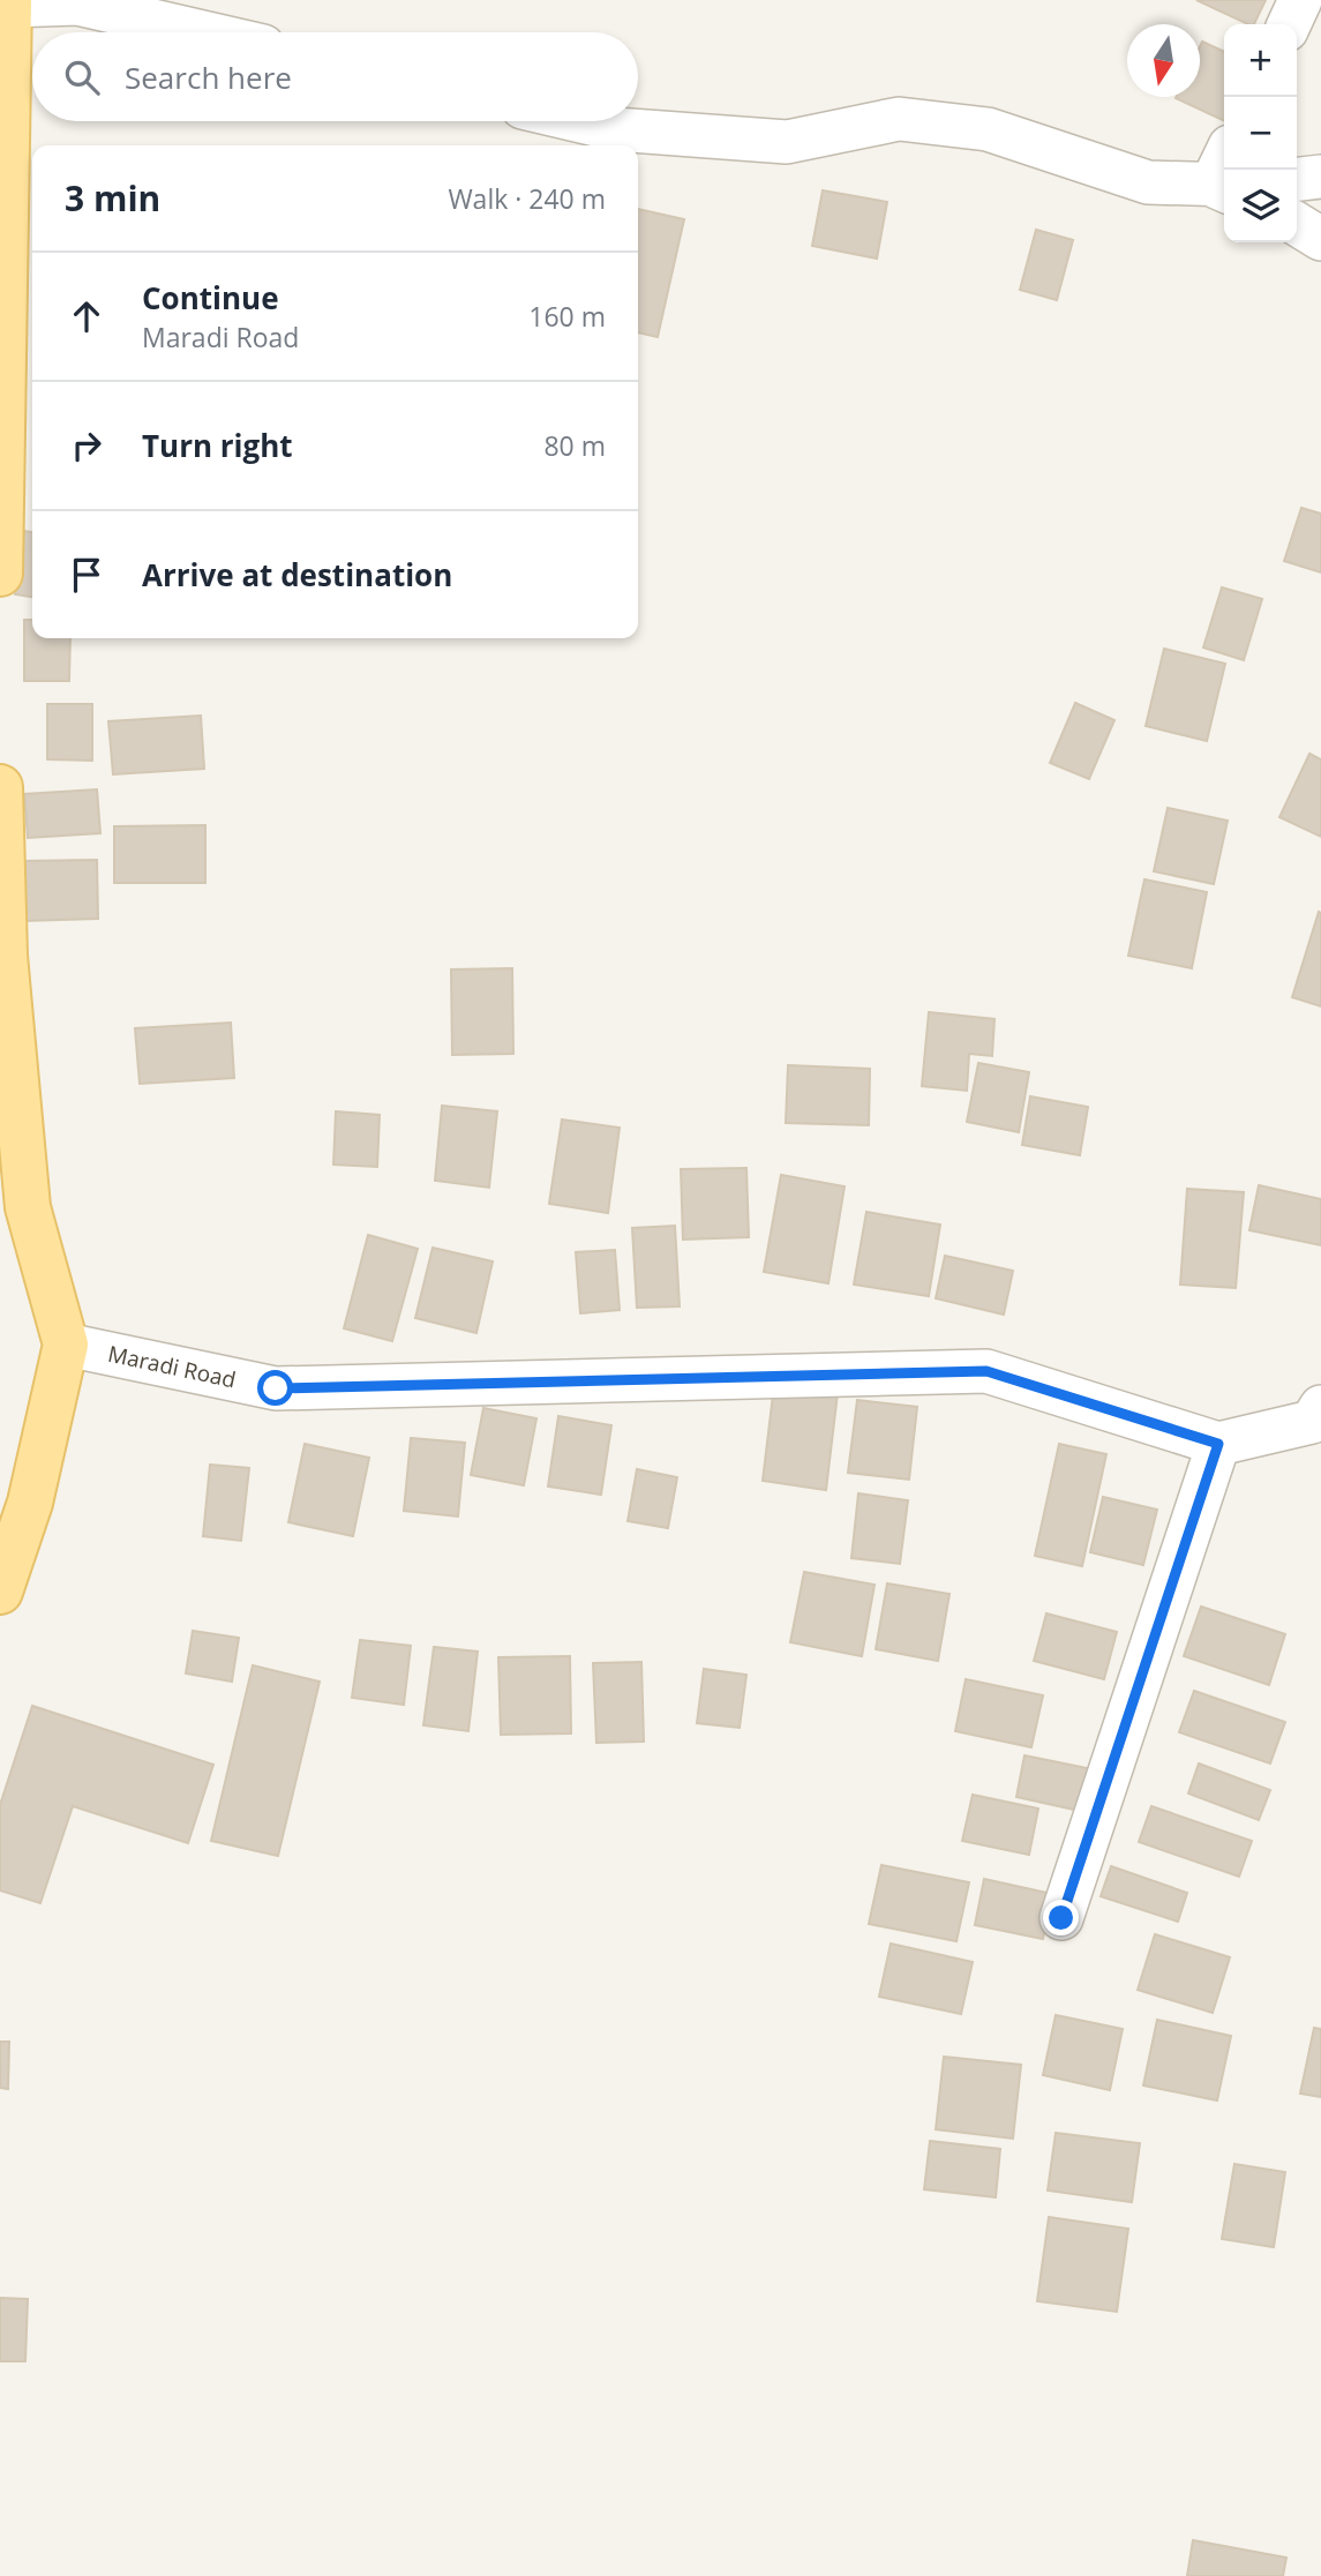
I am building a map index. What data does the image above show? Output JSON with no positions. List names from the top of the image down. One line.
{"streets":{"street":["Maradi Road"]},"north":"bottom","page":{"map_buttons":["+","−"],"search":"Search here","heading":["3 min","Walk · 240 m"],"list":[["Continue","Maradi Road","160 m"],["Turn right","80 m"],"Arrive at destination"]}}
